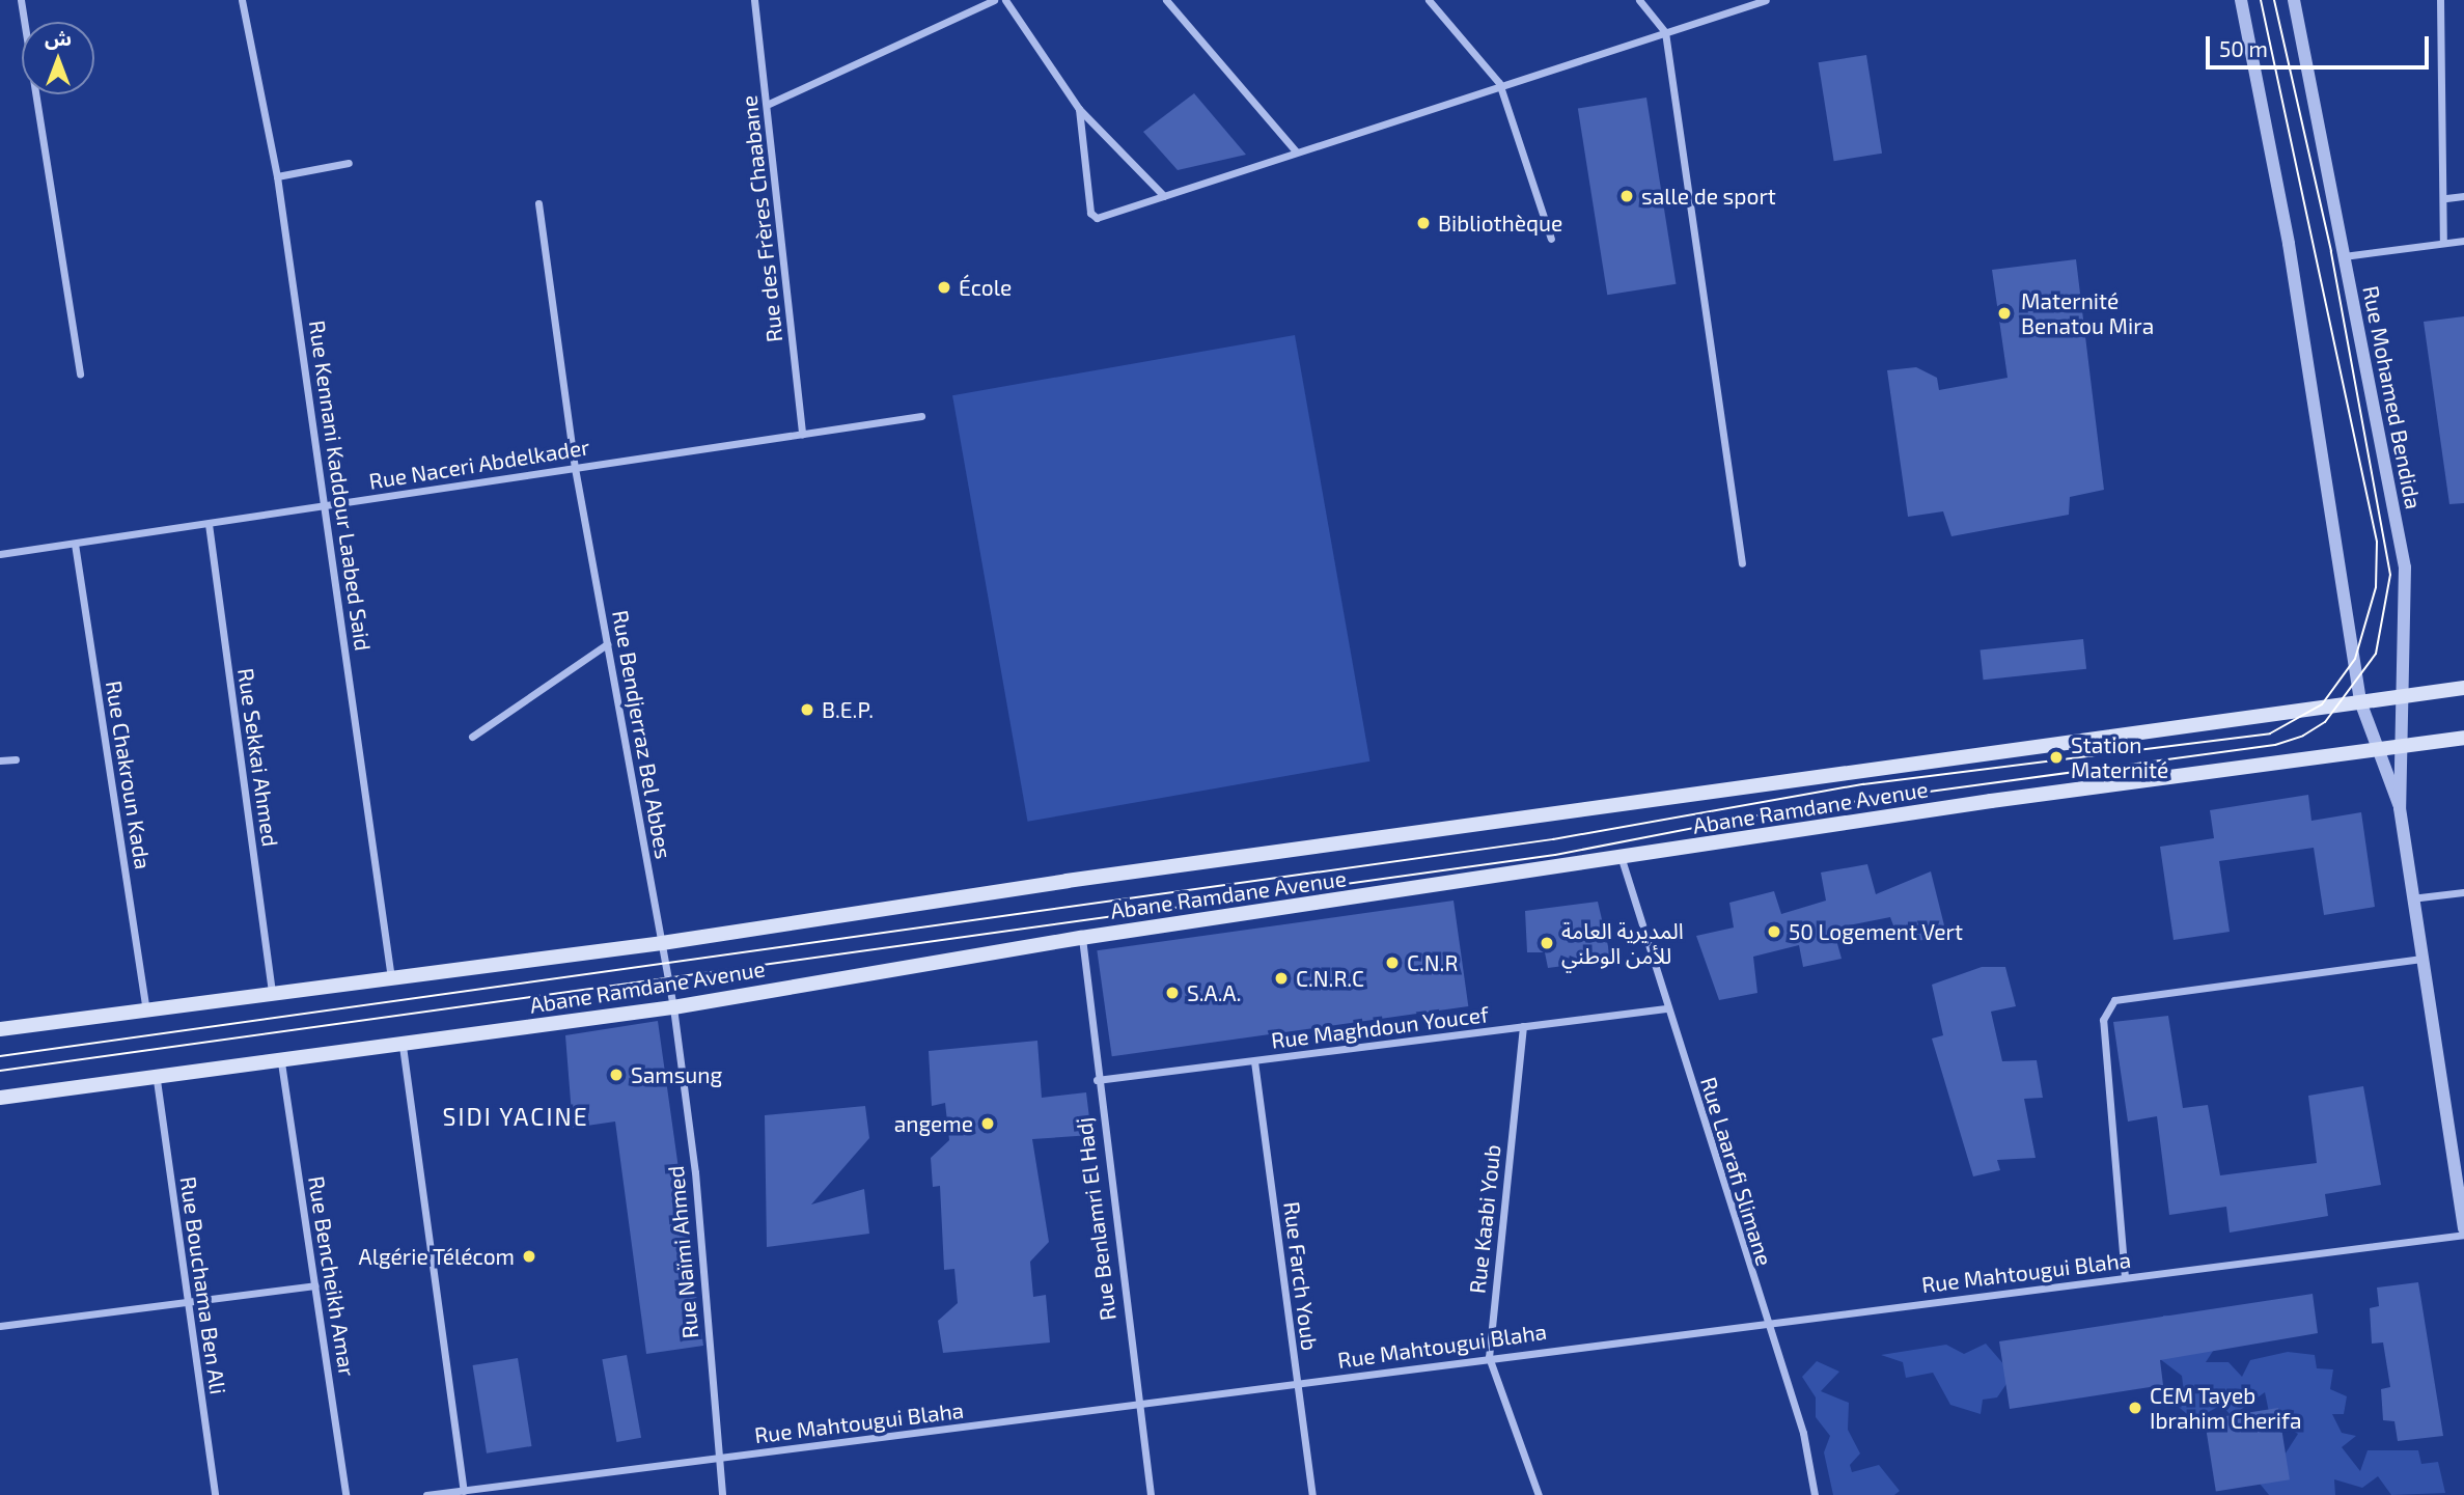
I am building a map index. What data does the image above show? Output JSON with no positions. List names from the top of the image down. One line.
{"streets":{"main road":["Abane Ramdane Avenue"],"street":["Rue des Frères Chaabane","Rue Mohamed Bendida","Rue Naceri Abdelkader","Rue Kennani Kaddour Laabed Said","Rue Bendjerraz Bel Abbes","Rue Sekkai Ahmed","Rue Chakroun Kada","Rue Maghdoun Youcef","Rue Laarafi Slimane","Rue Benlamri El Hadj","Rue Kaabi Youb","Rue Naïmi Ahmed","Rue Mahtougui Blaha","Rue Bencheikh Amar","Rue Farch Youb","Rue Bouchama Ben Ali"]},"crossings":[["Rue des Frères Chaabane","Rue Naceri Abdelkader"],["Rue Mohamed Bendida","Abane Ramdane Avenue"],["Rue Naceri Abdelkader","Rue Kennani Kaddour Laabed Said"],["Rue Naceri Abdelkader","Rue Bendjerraz Bel Abbes"],["Rue Naceri Abdelkader","Rue Sekkai Ahmed"],["Rue Naceri Abdelkader","Rue Chakroun Kada"],["Rue Kennani Kaddour Laabed Said","Abane Ramdane Avenue"],["Rue Bendjerraz Bel Abbes","Abane Ramdane Avenue"],["Rue Bendjerraz Bel Abbes","Rue Naïmi Ahmed"],["Rue Sekkai Ahmed","Abane Ramdane Avenue"],["Rue Chakroun Kada","Abane Ramdane Avenue"],["Abane Ramdane Avenue","Rue Laarafi Slimane"],["Abane Ramdane Avenue","Rue Benlamri El Hadj"],["Abane Ramdane Avenue","Rue Naïmi Ahmed"],["Abane Ramdane Avenue","Rue Bencheikh Amar"],["Abane Ramdane Avenue","Rue Bouchama Ben Ali"],["Rue Maghdoun Youcef","Rue Laarafi Slimane"],["Rue Maghdoun Youcef","Rue Benlamri El Hadj"],["Rue Maghdoun Youcef","Rue Kaabi Youb"],["Rue Maghdoun Youcef","Rue Farch Youb"],["Rue Laarafi Slimane","Rue Mahtougui Blaha"],["Rue Benlamri El Hadj","Rue Mahtougui Blaha"],["Rue Kaabi Youb","Rue Mahtougui Blaha"],["Rue Naïmi Ahmed","Rue Mahtougui Blaha"],["Rue Mahtougui Blaha","Rue Farch Youb"]],"districts":["SIDI YACINE"],"places":["salle de sport","Bibliothèque","École","Maternité Benatou Mira","B.E.P.","Station Maternité","50 Logement Vert","المديرية العامة للأمن الوطني","C.N.R","C.N.R.C","S.A.A.","Samsung","angeme","Algérie Télécom","CEM Tayeb Ibrahim Cherifa"],"scale_bar":"50 m","north":"top"}
